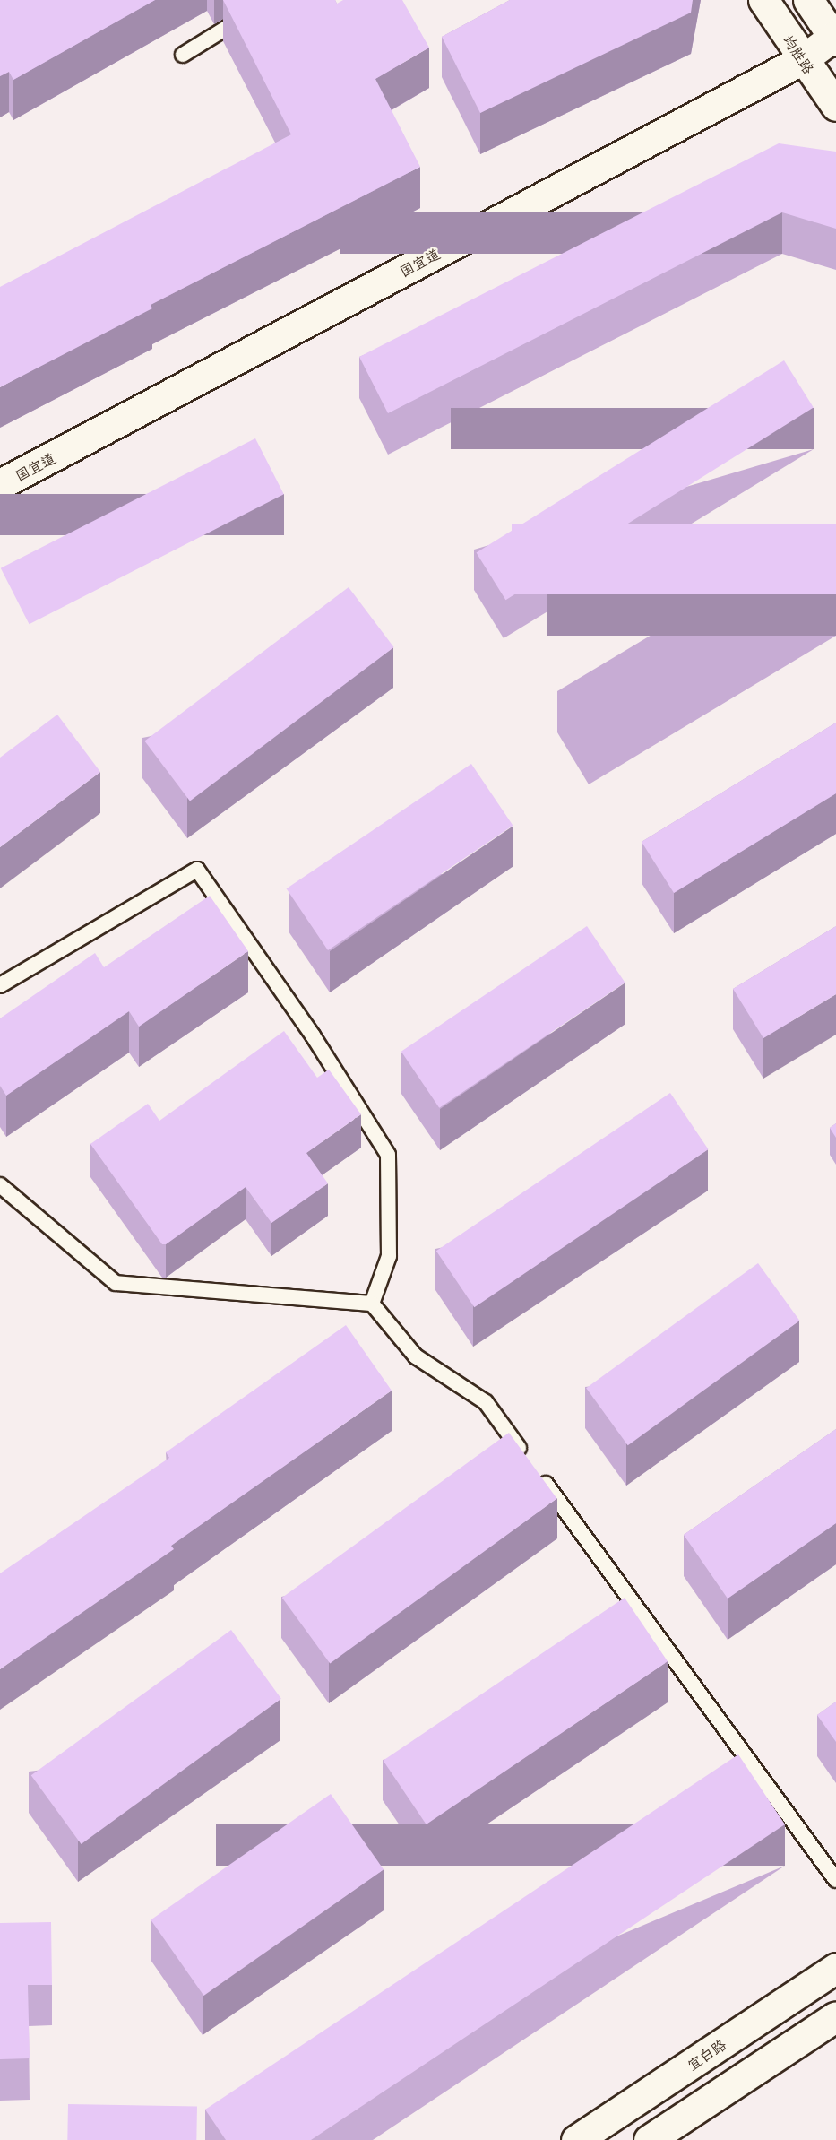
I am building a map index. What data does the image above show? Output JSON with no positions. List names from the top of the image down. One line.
{"streets":{"street":["均胜路","国宜道","宜白路"]},"crossings":[["均胜路","国宜道"]]}
